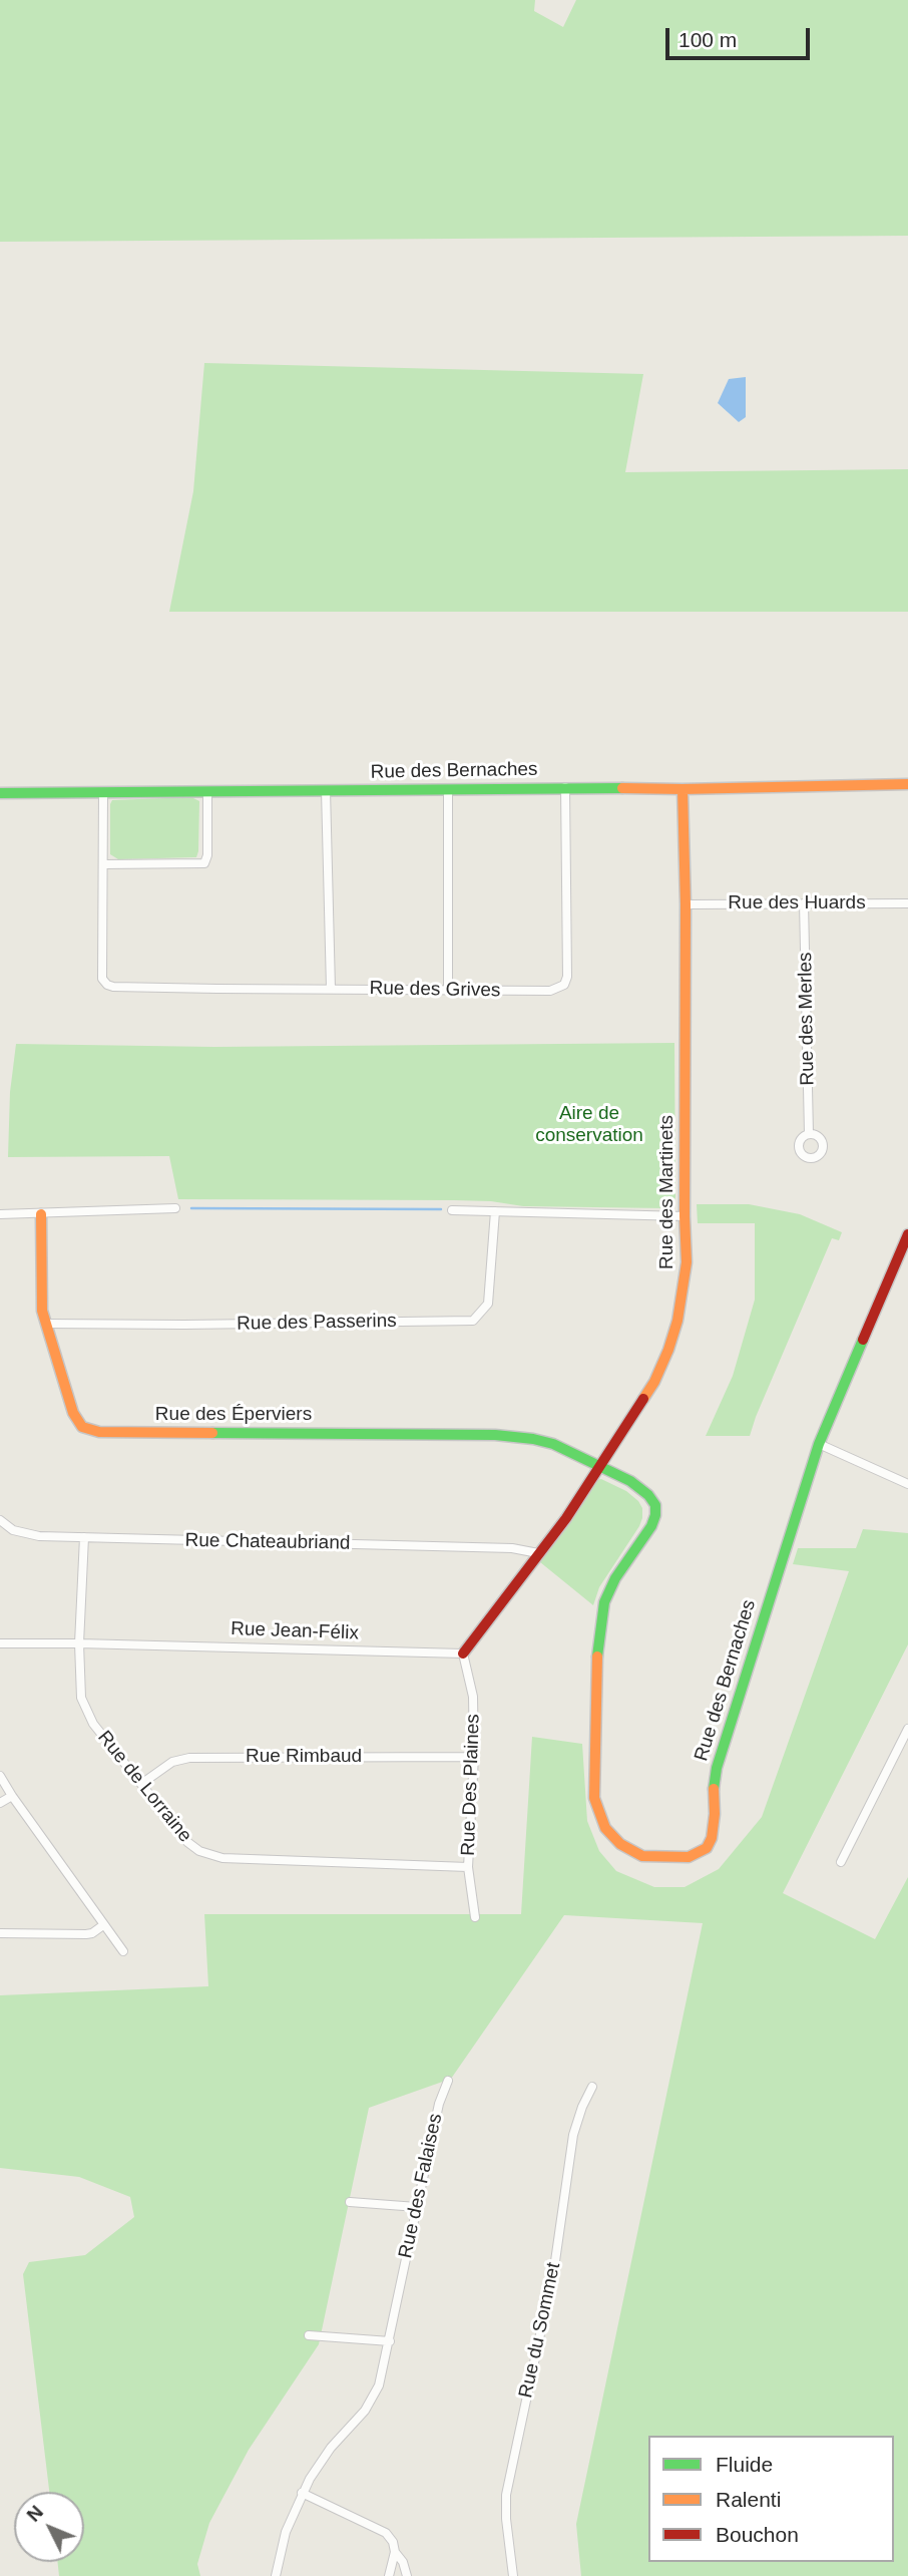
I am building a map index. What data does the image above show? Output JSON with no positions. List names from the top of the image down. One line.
{"streets":{"street":["Rue des Bernaches","Rue des Huards","Rue des Grives","Rue des Merles","Rue des Martinets","Rue des Passerins","Rue des Éperviers","Rue Chateaubriand","Rue Jean-Félix","Rue Rimbaud","Rue Des Plaines","Rue de Lorraine","Rue des Falaises","Rue du Sommet"]},"crossings":[["Rue des Bernaches","Rue des Grives"],["Rue des Bernaches","Rue des Martinets"],["Rue des Bernaches","Rue des Éperviers"],["Rue des Huards","Rue des Merles"],["Rue des Huards","Rue des Martinets"],["Rue des Martinets","Rue des Éperviers"],["Rue des Martinets","Rue Chateaubriand"],["Rue des Passerins","Rue des Éperviers"],["Rue Chateaubriand","Rue de Lorraine"],["Rue Jean-Félix","Rue Des Plaines"],["Rue Jean-Félix","Rue de Lorraine"],["Rue Rimbaud","Rue Des Plaines"],["Rue Rimbaud","Rue de Lorraine"],["Rue Des Plaines","Rue de Lorraine"]],"parks":["Aire de conservation"],"legend":["Fluide","Ralenti","Bouchon"],"scale_bar":"100 m","north":"top left"}
